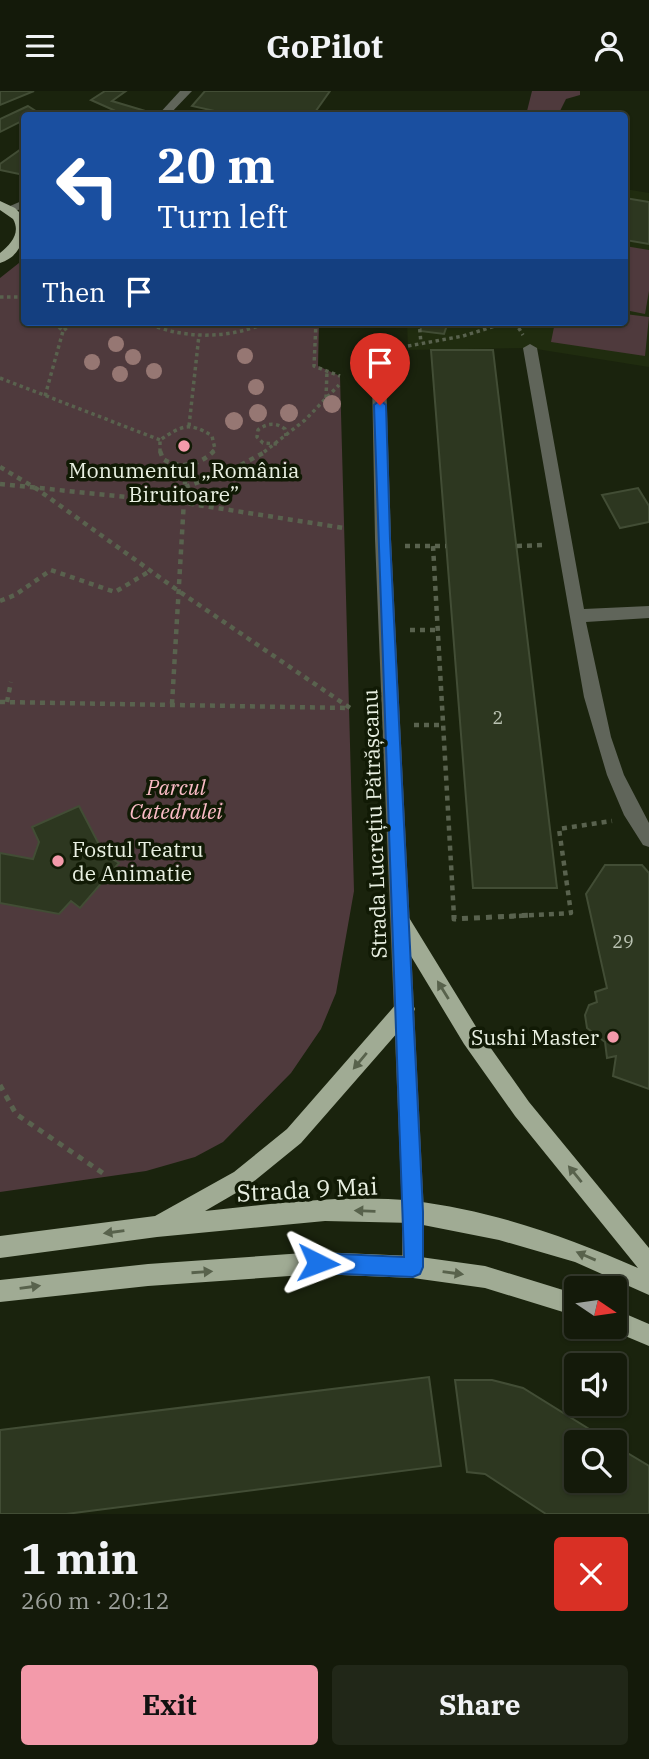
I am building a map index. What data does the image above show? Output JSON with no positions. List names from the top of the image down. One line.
{"streets":{"main road":["Strada 9 Mai"],"street":["Strada Lucrețiu Pătrășcanu"]},"crossings":[["Strada Lucrețiu Pătrășcanu","Strada 9 Mai"]],"parks":["Parcul Catedralei"],"places":["Monumentul „România Biruitoare”","Fostul Teatru de Animatie","Sushi Master"],"house_numbers":["2","29"],"north":"right","page":{"header":"GoPilot","turn":["20 m","Turn left"],"then":"Then","heading":["1 min","260 m · 20:12"],"buttons":["Exit","Share"]}}
